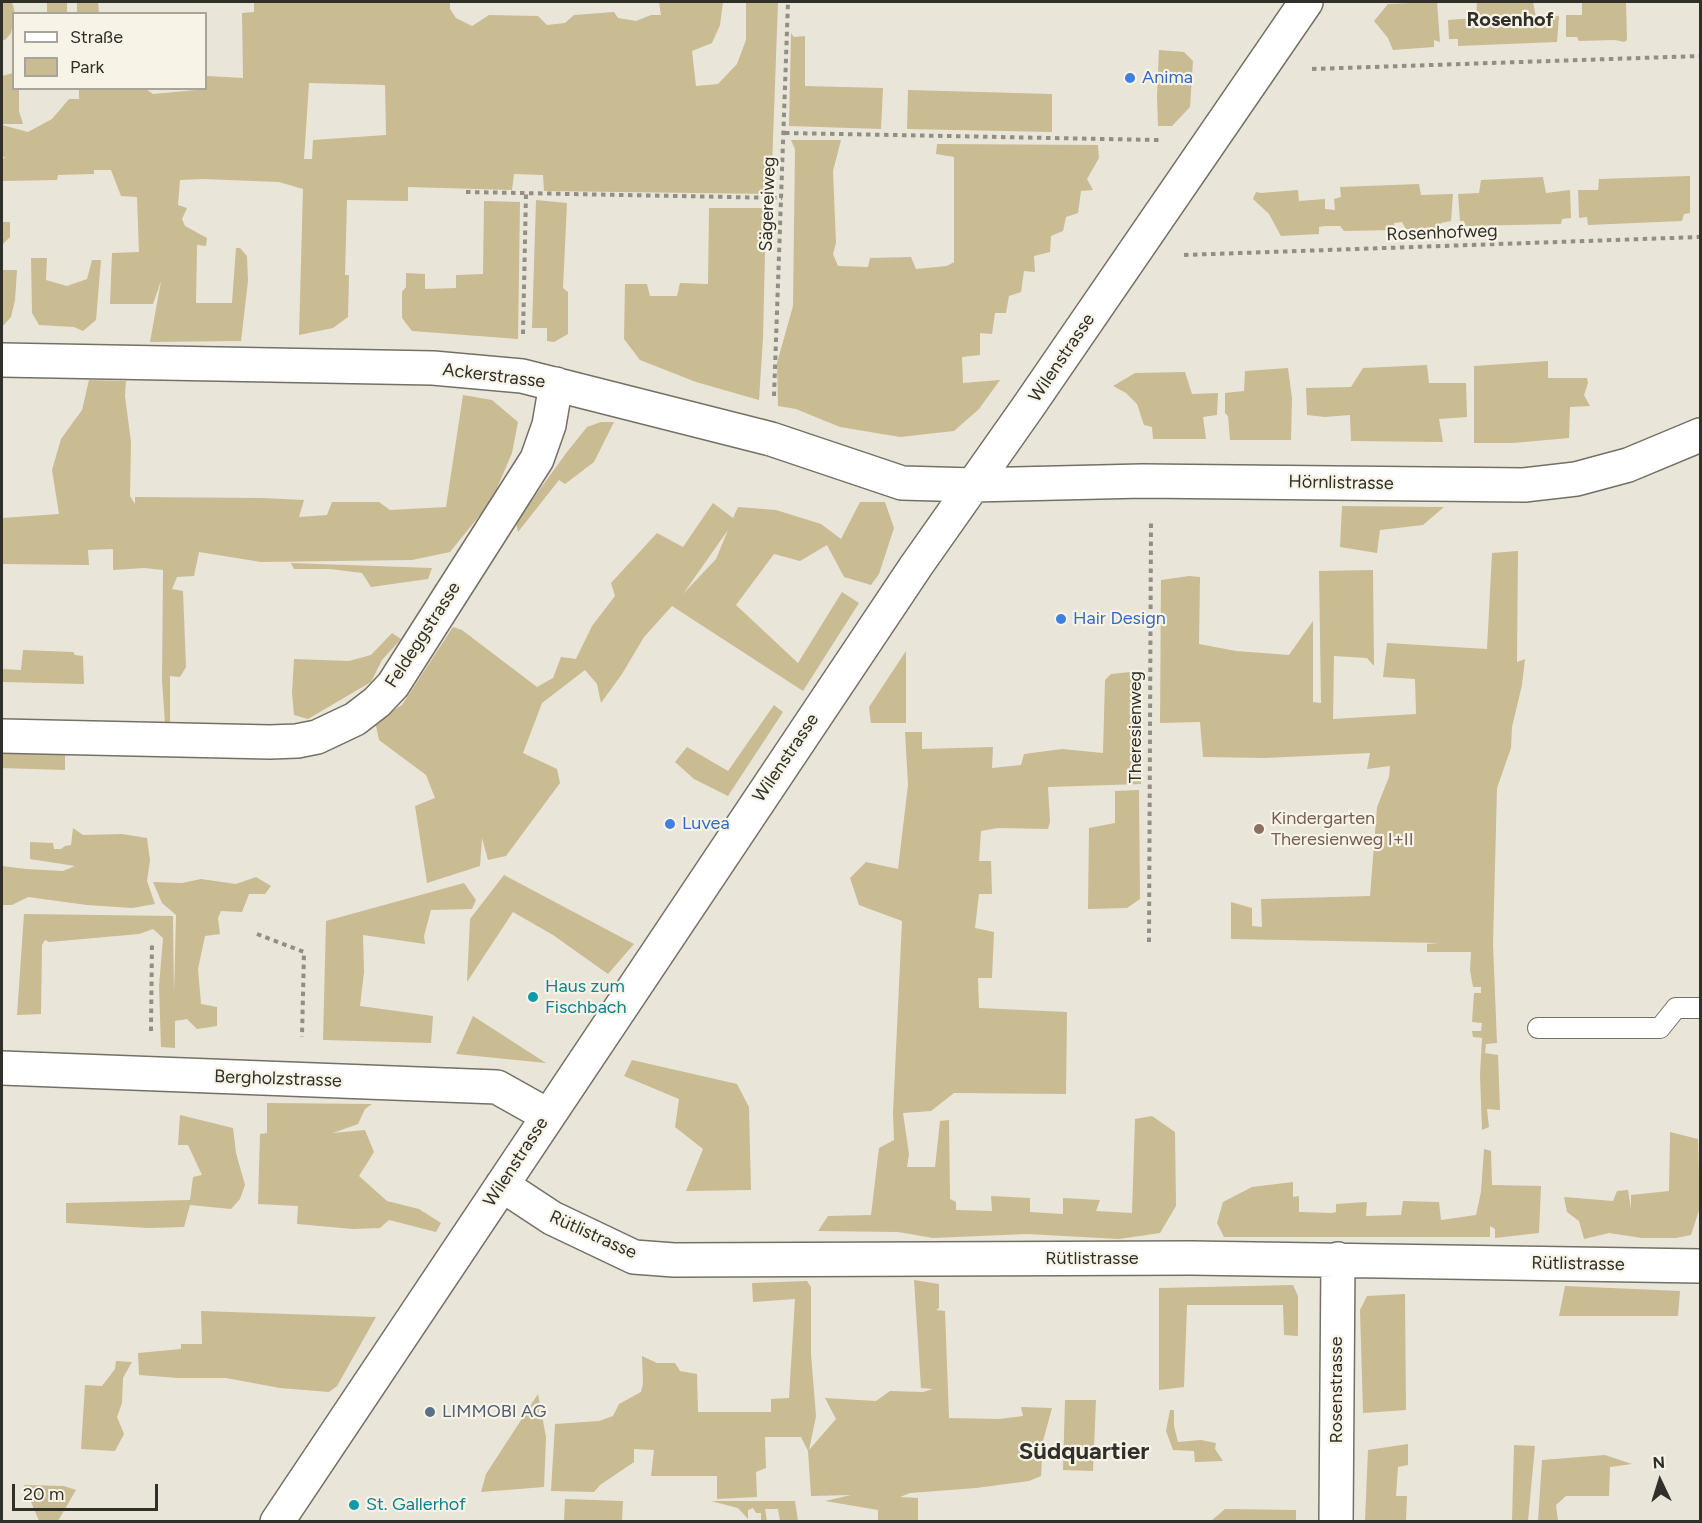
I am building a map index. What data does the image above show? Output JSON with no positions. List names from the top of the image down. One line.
{"streets":{"street":["Wilenstrasse","Ackerstrasse","Hörnlistrasse","Feldeggstrasse","Bergholzstrasse","Rütlistrasse","Rosenstrasse"],"path":["Sägereiweg","Rosenhofweg","Theresienweg"]},"crossings":[["Wilenstrasse","Ackerstrasse"],["Wilenstrasse","Hörnlistrasse"],["Wilenstrasse","Bergholzstrasse"],["Wilenstrasse","Rütlistrasse"],["Ackerstrasse","Hörnlistrasse"],["Ackerstrasse","Feldeggstrasse"],["Rütlistrasse","Rosenstrasse"]],"districts":["Rosenhof","Südquartier"],"places":["Anima","Hair Design","Luvea","Kindergarten Theresienweg I+II","Haus zum Fischbach","LIMMOBI AG","St. Gallerhof"],"legend":["Straße","Park"],"scale_bar":"20 m","north":"top"}
